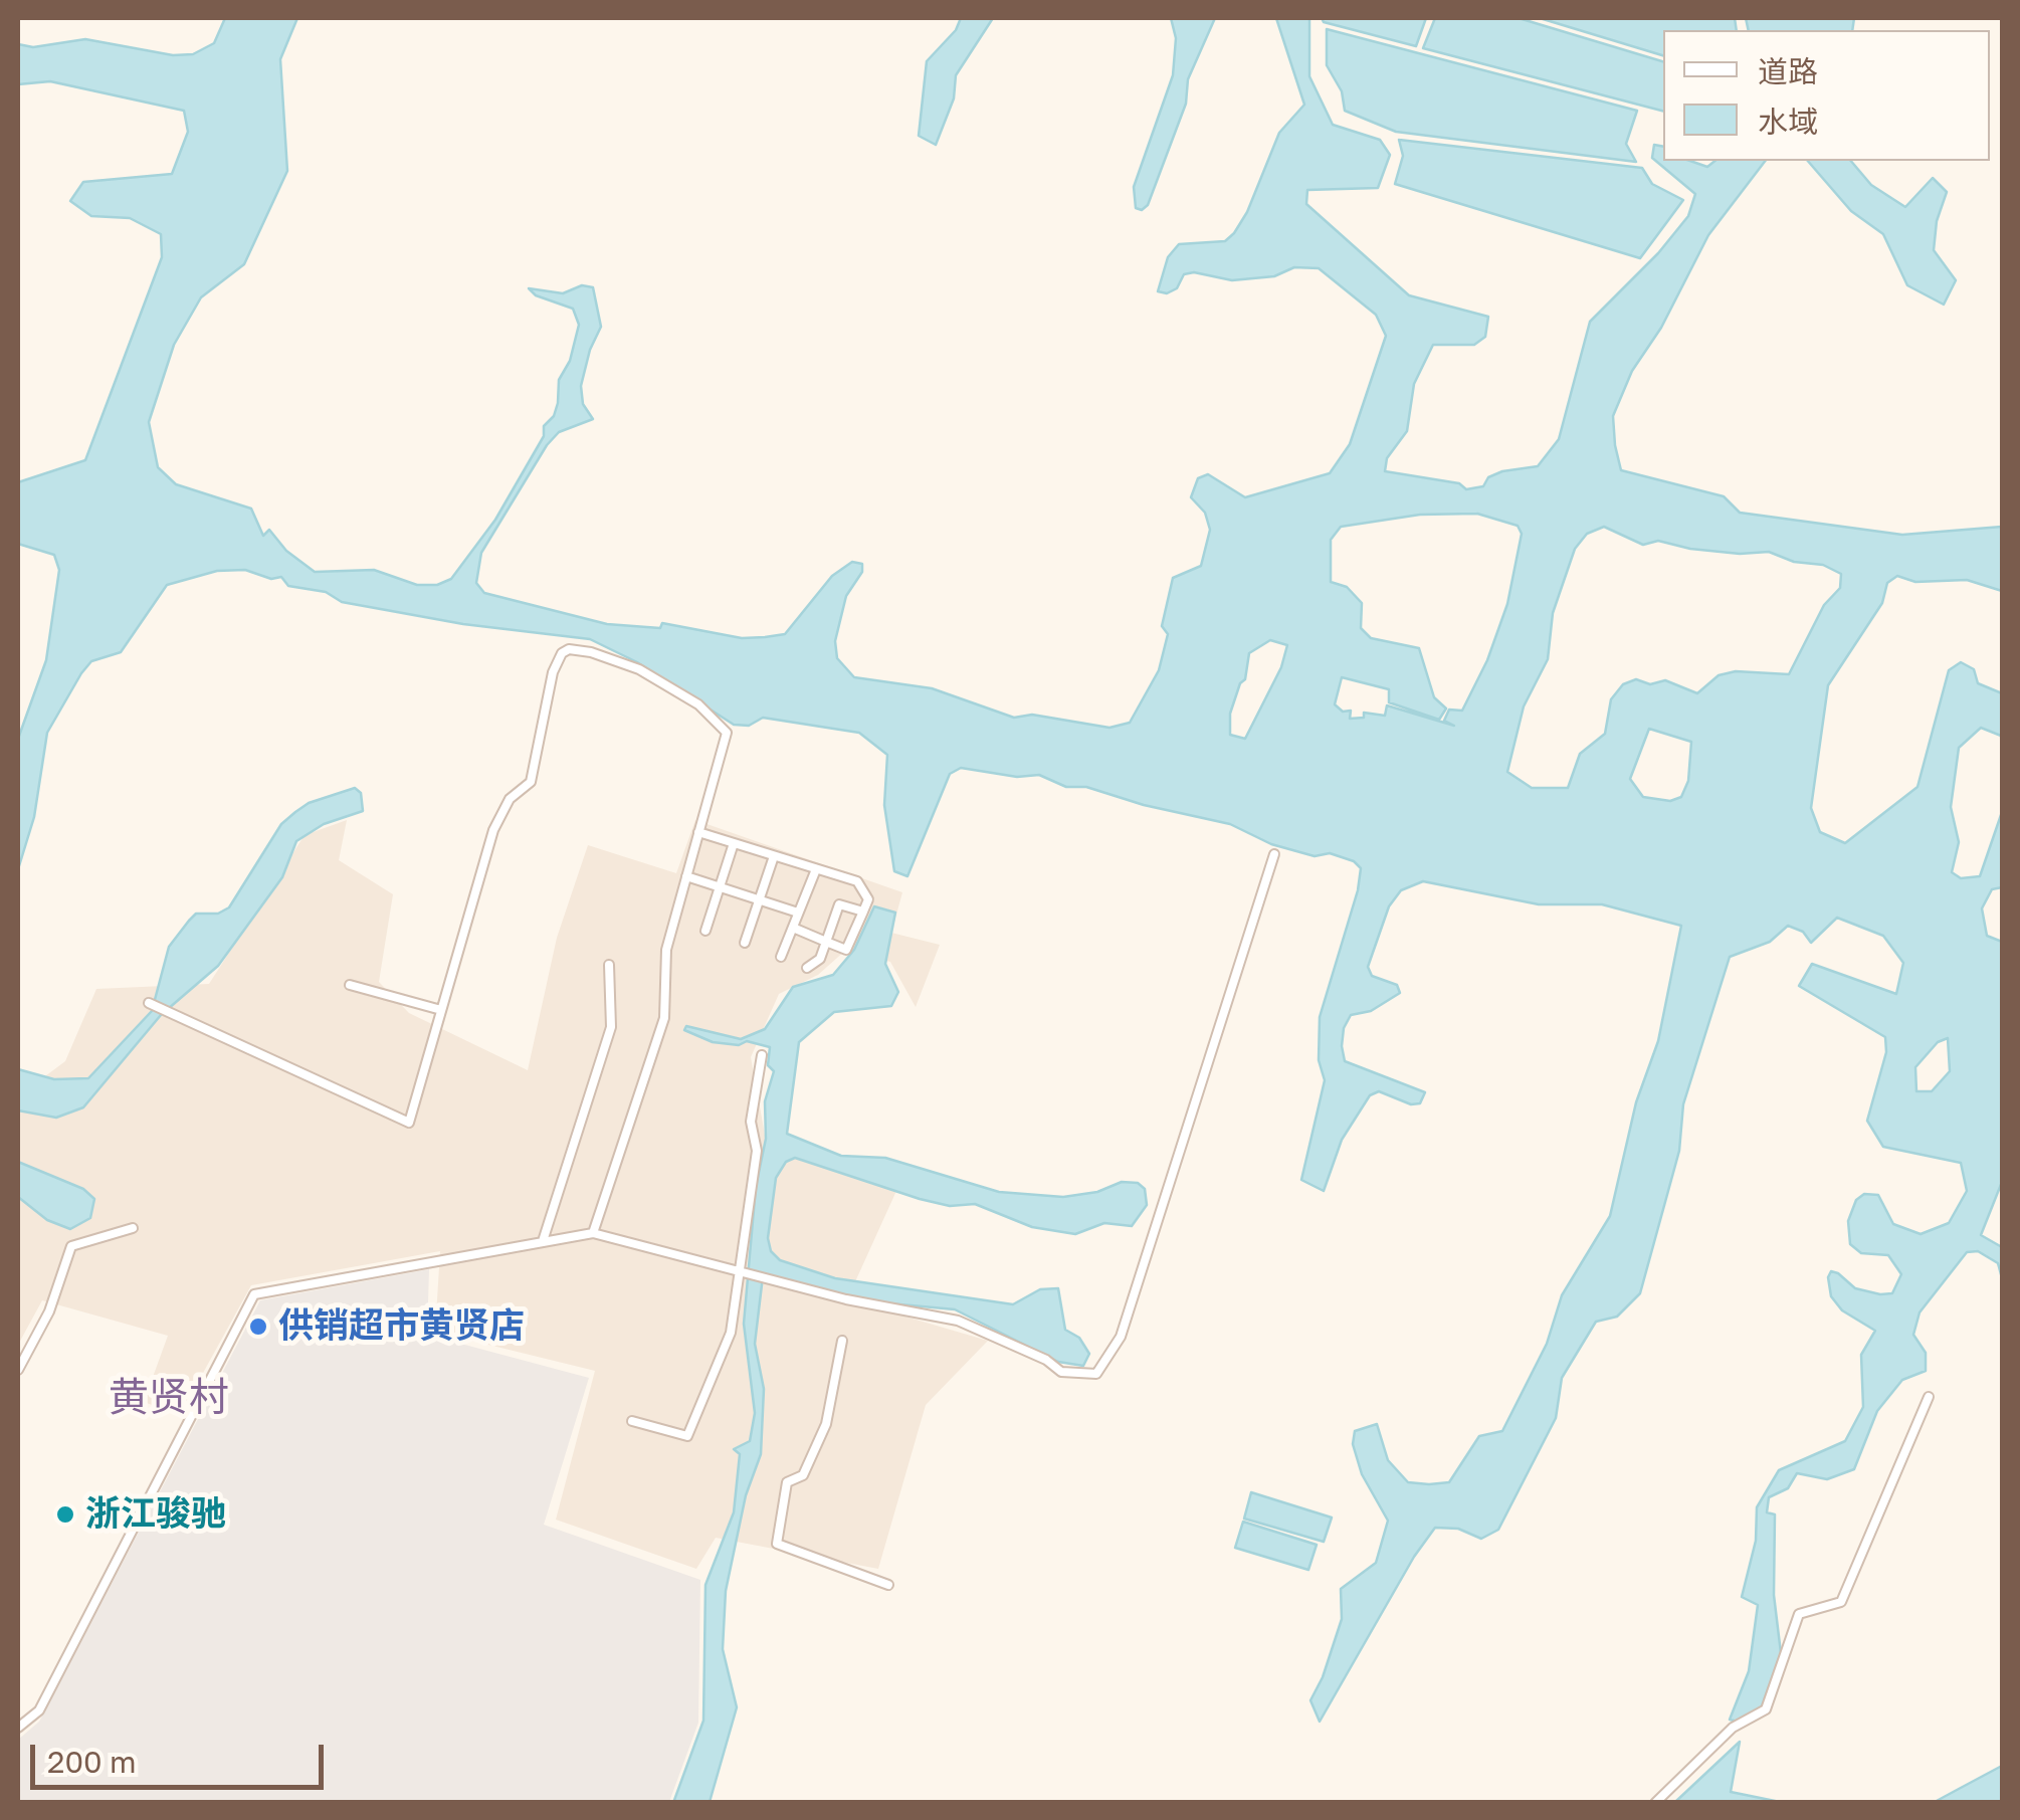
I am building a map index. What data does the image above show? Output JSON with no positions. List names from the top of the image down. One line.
{"districts":["黄贤村"],"places":["供销超市黄贤店","浙江骏驰"],"legend":["道路","水域"],"scale_bar":"200 m"}
